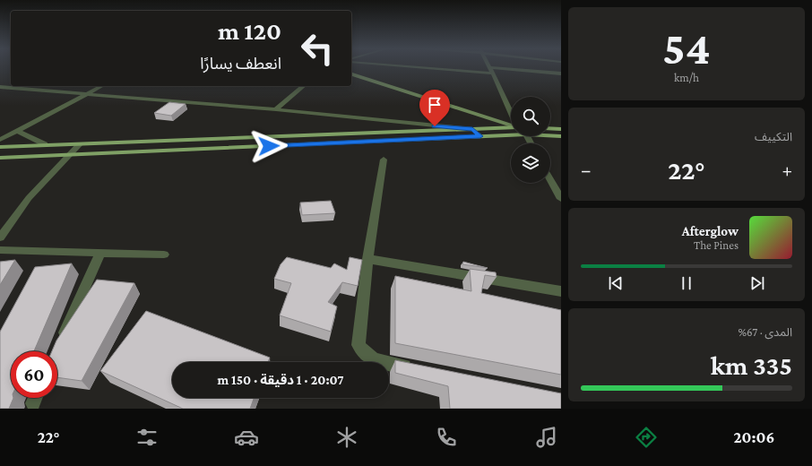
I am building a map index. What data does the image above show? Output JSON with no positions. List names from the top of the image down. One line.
{"page":{"tile":[["54","km/h"],"التكييف",["المدى · 67%","335 km"]],"turn":["120 m","انعطف يسارًا"],"heat":["−","22°","+"],"song":["Afterglow","The Pines"],"limit":"60","trip":"20:07 · 1 دقيقة · 150 m","tabs":["20:06","22°"]}}
